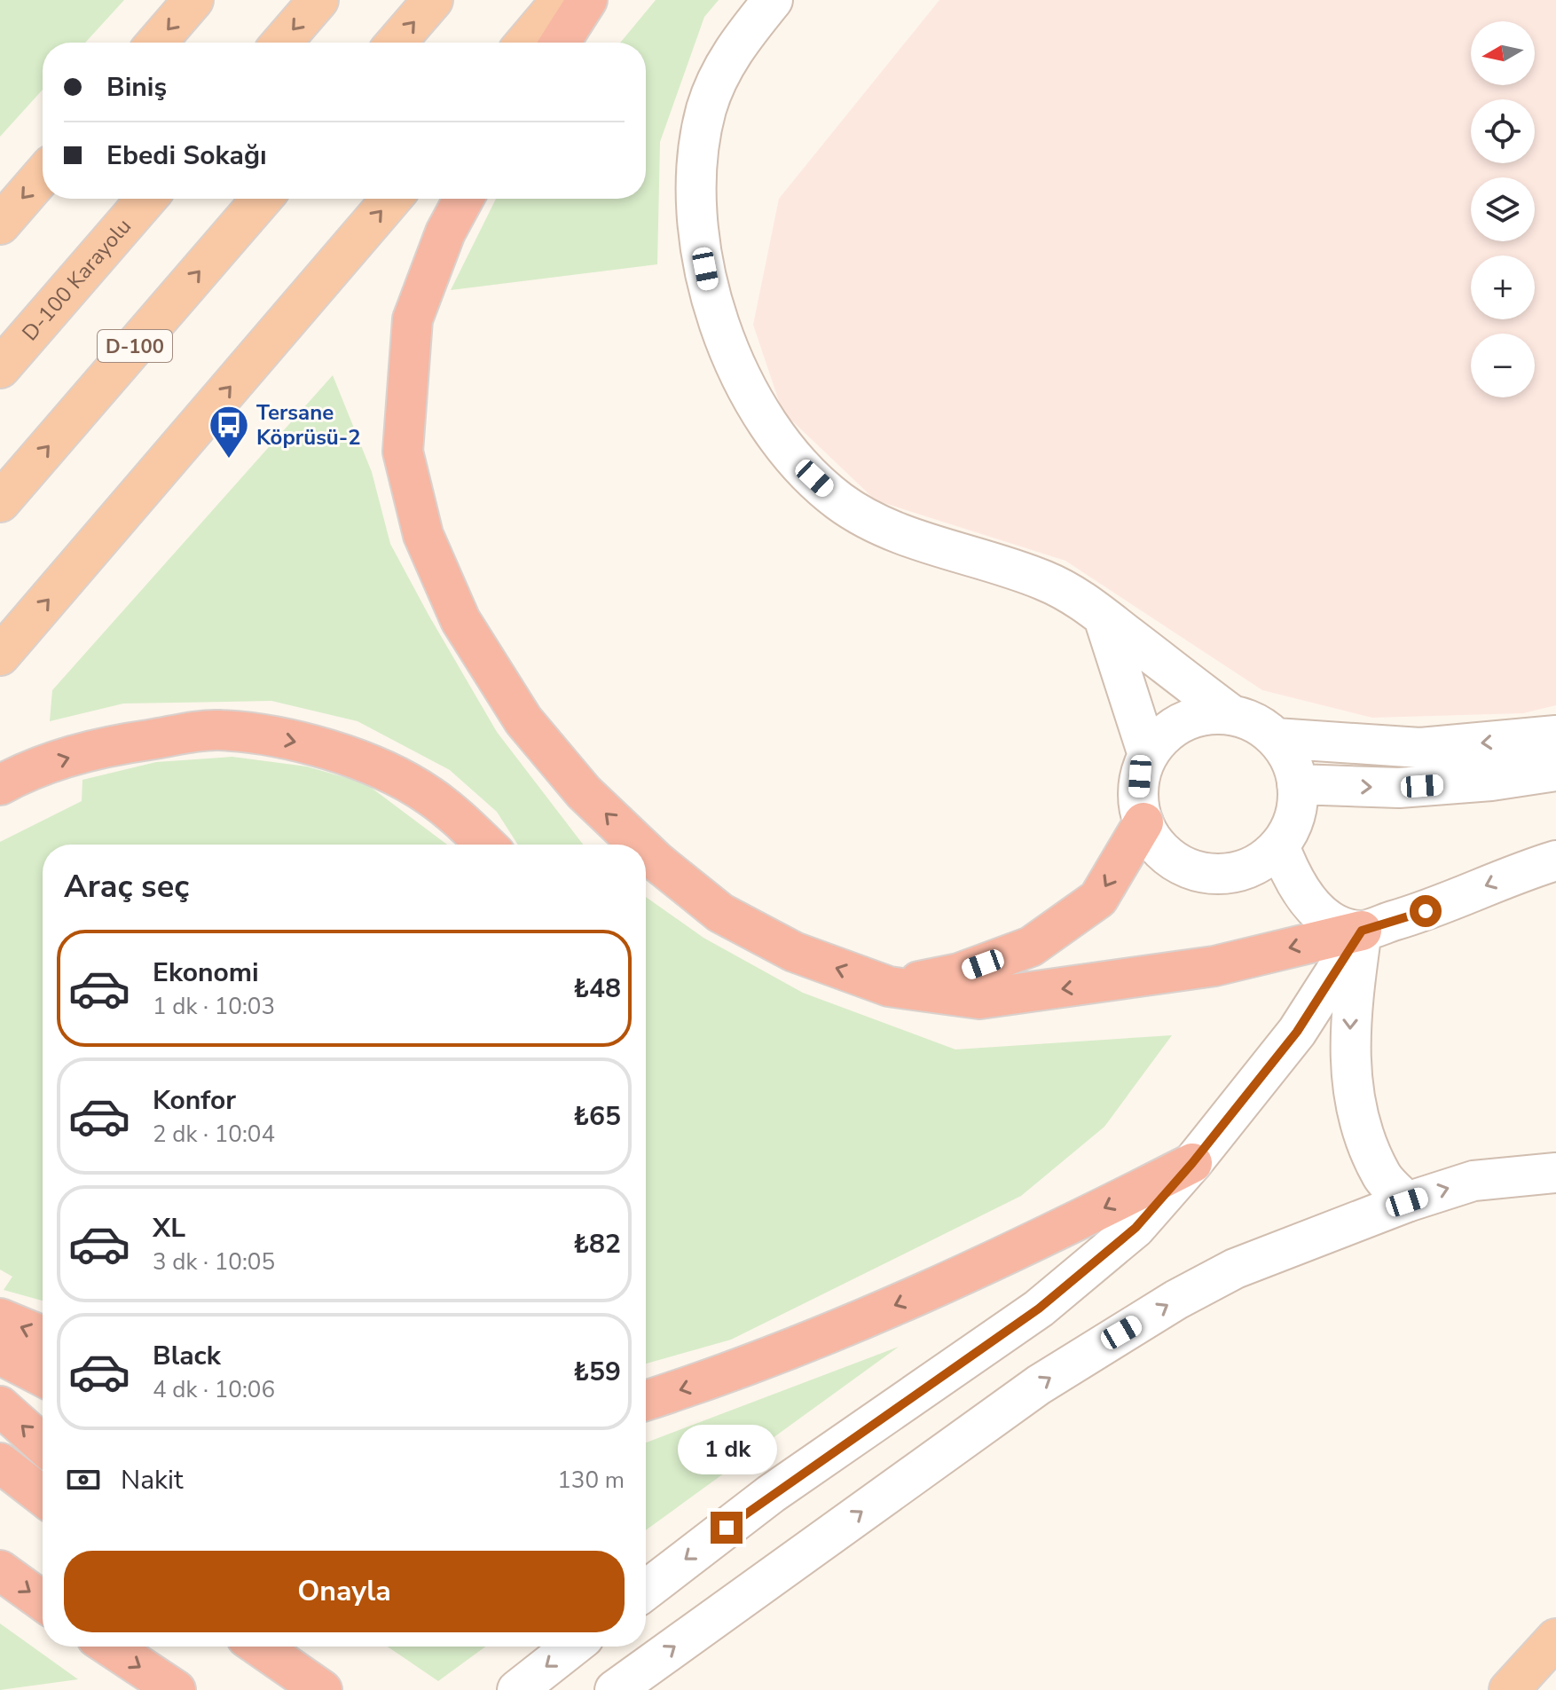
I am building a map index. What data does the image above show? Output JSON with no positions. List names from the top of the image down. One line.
{"streets":{"highway":["D-100 Karayolu","D-100"]},"places":{"bus stop":["Tersane Köprüsü-2"]},"north":"left","page":{"map_buttons":["+","−"],"banner":["Biniş","Ebedi Sokağı"],"heading":"Araç seç","list":[{"name":"Ekonomi","note":"1 dk · 10:03","value":"₺48"},{"name":"Konfor","note":"2 dk · 10:04","value":"₺65"},{"name":"XL","note":"3 dk · 10:05","value":"₺82"},{"name":"Black","note":"4 dk · 10:06","value":"₺59"}],"bubble":"1 dk","pay":["Nakit","130 m"],"buttons":"Onayla"}}
